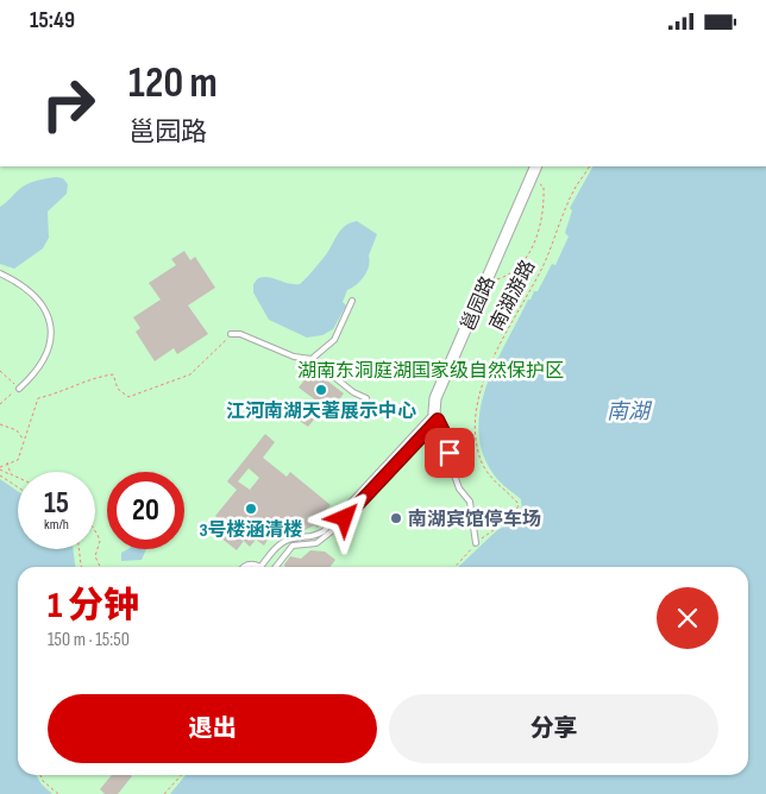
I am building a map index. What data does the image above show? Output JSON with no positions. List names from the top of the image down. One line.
{"streets":{"street":["邕园路"],"path":["南湖游路"]},"water":["南湖"],"parks":["湖南东洞庭湖国家级自然保护区"],"places":["江河南湖天著展示中心","3号楼涵清楼","南湖宾馆停车场"],"page":{"status":"15:49","turn":["120 m","邕园路"],"speed":"15 km/h","limit":"20","heading":["1 分钟","150 m · 15:50"],"buttons":["退出","分享"]}}
